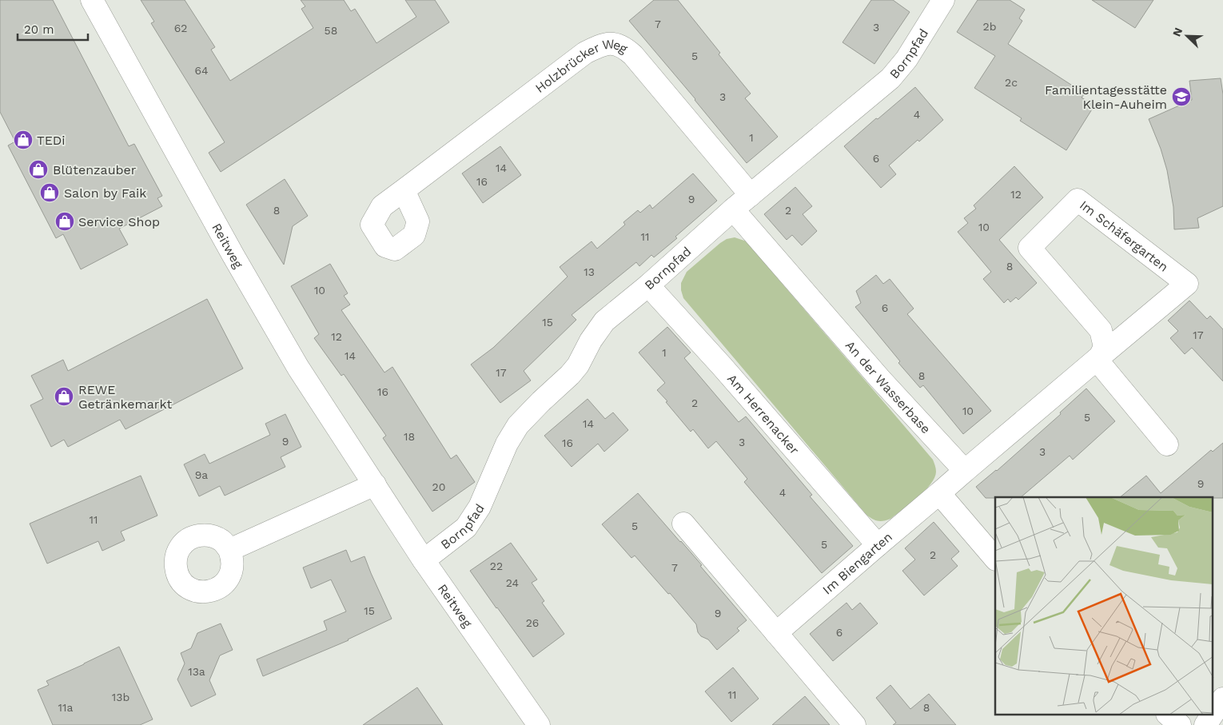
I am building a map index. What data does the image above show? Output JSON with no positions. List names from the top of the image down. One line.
{"streets":{"street":["Bornpfad","Holzbrücker Weg","Im Schäfergarten","Reitweg","An der Wasserbase","Am Herrenacker","Im Biengarten"]},"crossings":[["Bornpfad","Holzbrücker Weg"],["Bornpfad","Reitweg"],["Bornpfad","An der Wasserbase"],["Bornpfad","Am Herrenacker"],["Im Schäfergarten","An der Wasserbase"],["Am Herrenacker","Im Biengarten"]],"places":{"school or university":["Familientagesstätte Klein-Auheim"],"shop":["TEDi","Blütenzauber","Salon by Faik","Service Shop","REWE Getränkemarkt"]},"house_numbers":["7","2b","3","62","58","5","64","2c","3","4","1","6","14","16","12","9","8","2","10","11","8","13","10","6","15","17","12","1","14","17","8","16","2","10","5","14","18","9","3","16","3","9a","9","20","4","11","5","5","2","22","7","24","15","9","26","6","13a","11","13b","11a","8"],"scale_bar":"20 m","north":"top left"}
